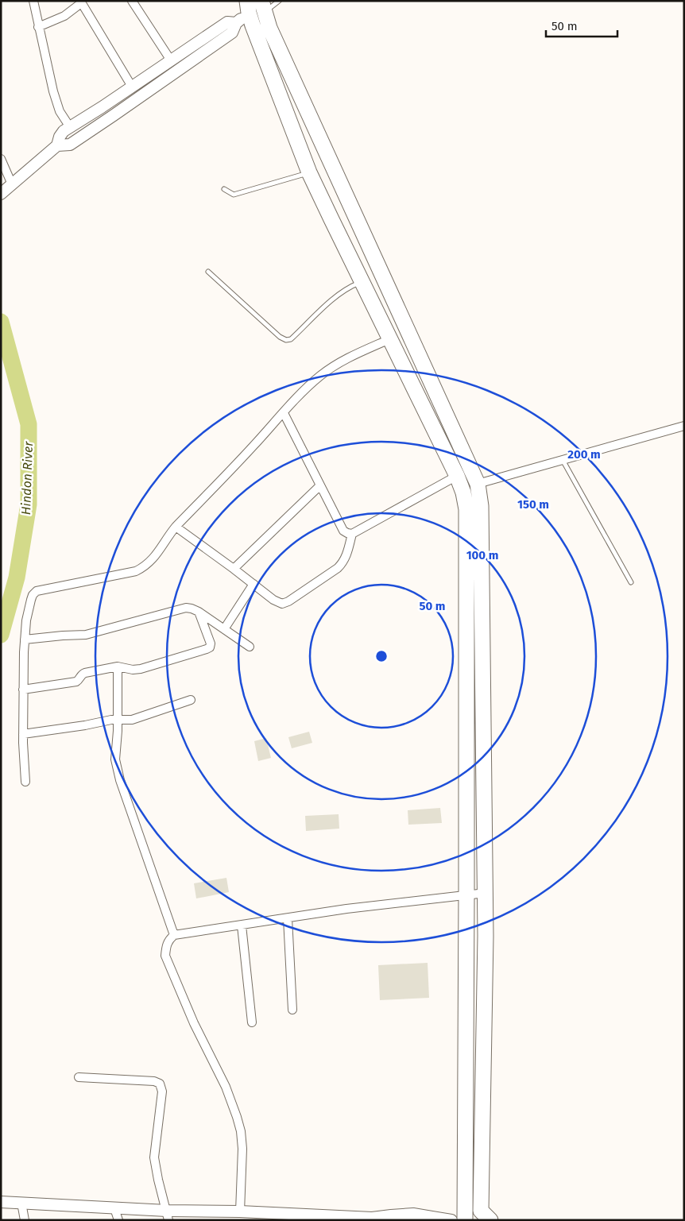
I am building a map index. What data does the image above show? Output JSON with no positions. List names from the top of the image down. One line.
{"water":["Hindon River"],"scale_bar":"50 m","rings":["200 m","150 m","100 m","50 m"]}
